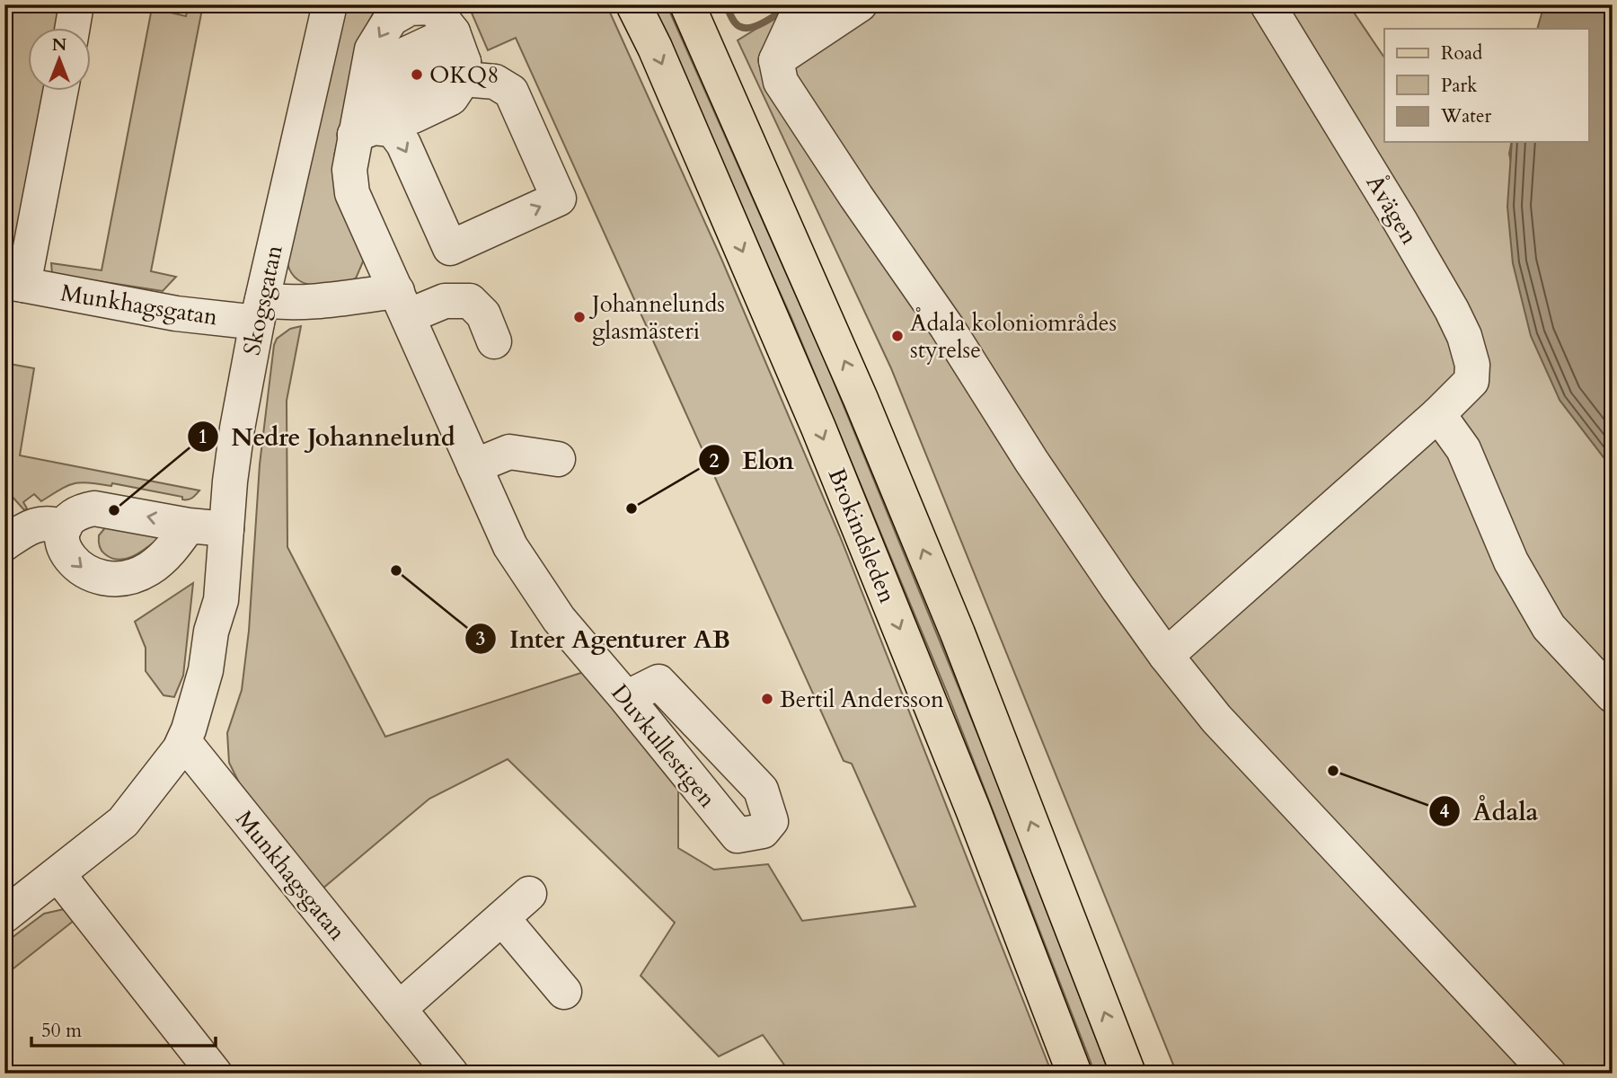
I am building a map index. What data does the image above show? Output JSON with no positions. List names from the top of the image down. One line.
{"streets":{"main road":["Brokindsleden"],"street":["Åvägen","Skogsgatan","Munkhagsgatan","Duvkullestigen"]},"crossings":[["Skogsgatan","Munkhagsgatan"]],"places":["OKQ8","Johannelunds glasmästeri","Ådala koloniområdes styrelse","Elon","Nedre Johannelund","Inter Agenturer AB","Bertil Andersson","Ådala"],"legend":["Road","Park","Water"],"scale_bar":"50 m","north":"top"}
